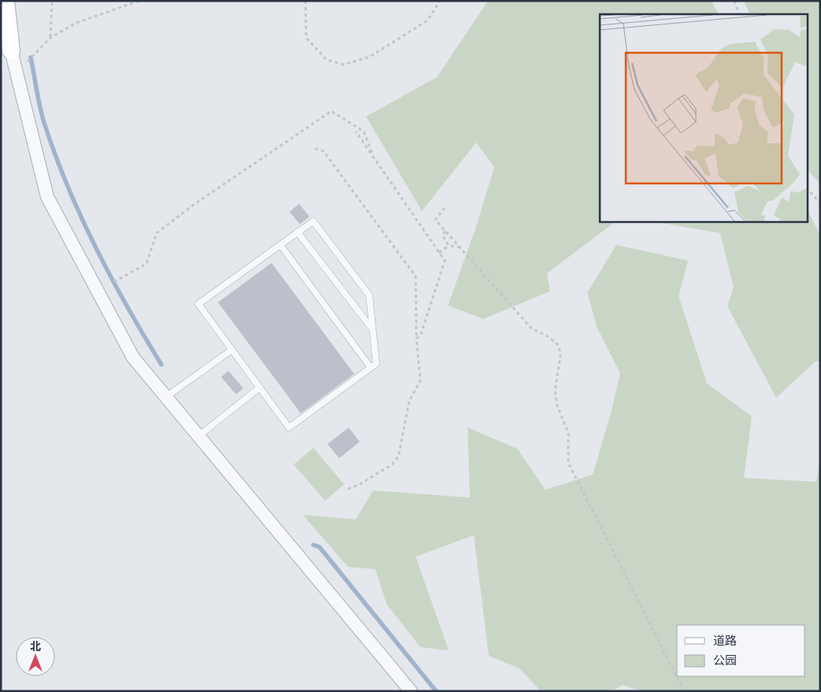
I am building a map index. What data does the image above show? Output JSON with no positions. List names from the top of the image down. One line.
{"legend":["道路","公园"],"north":"top"}
